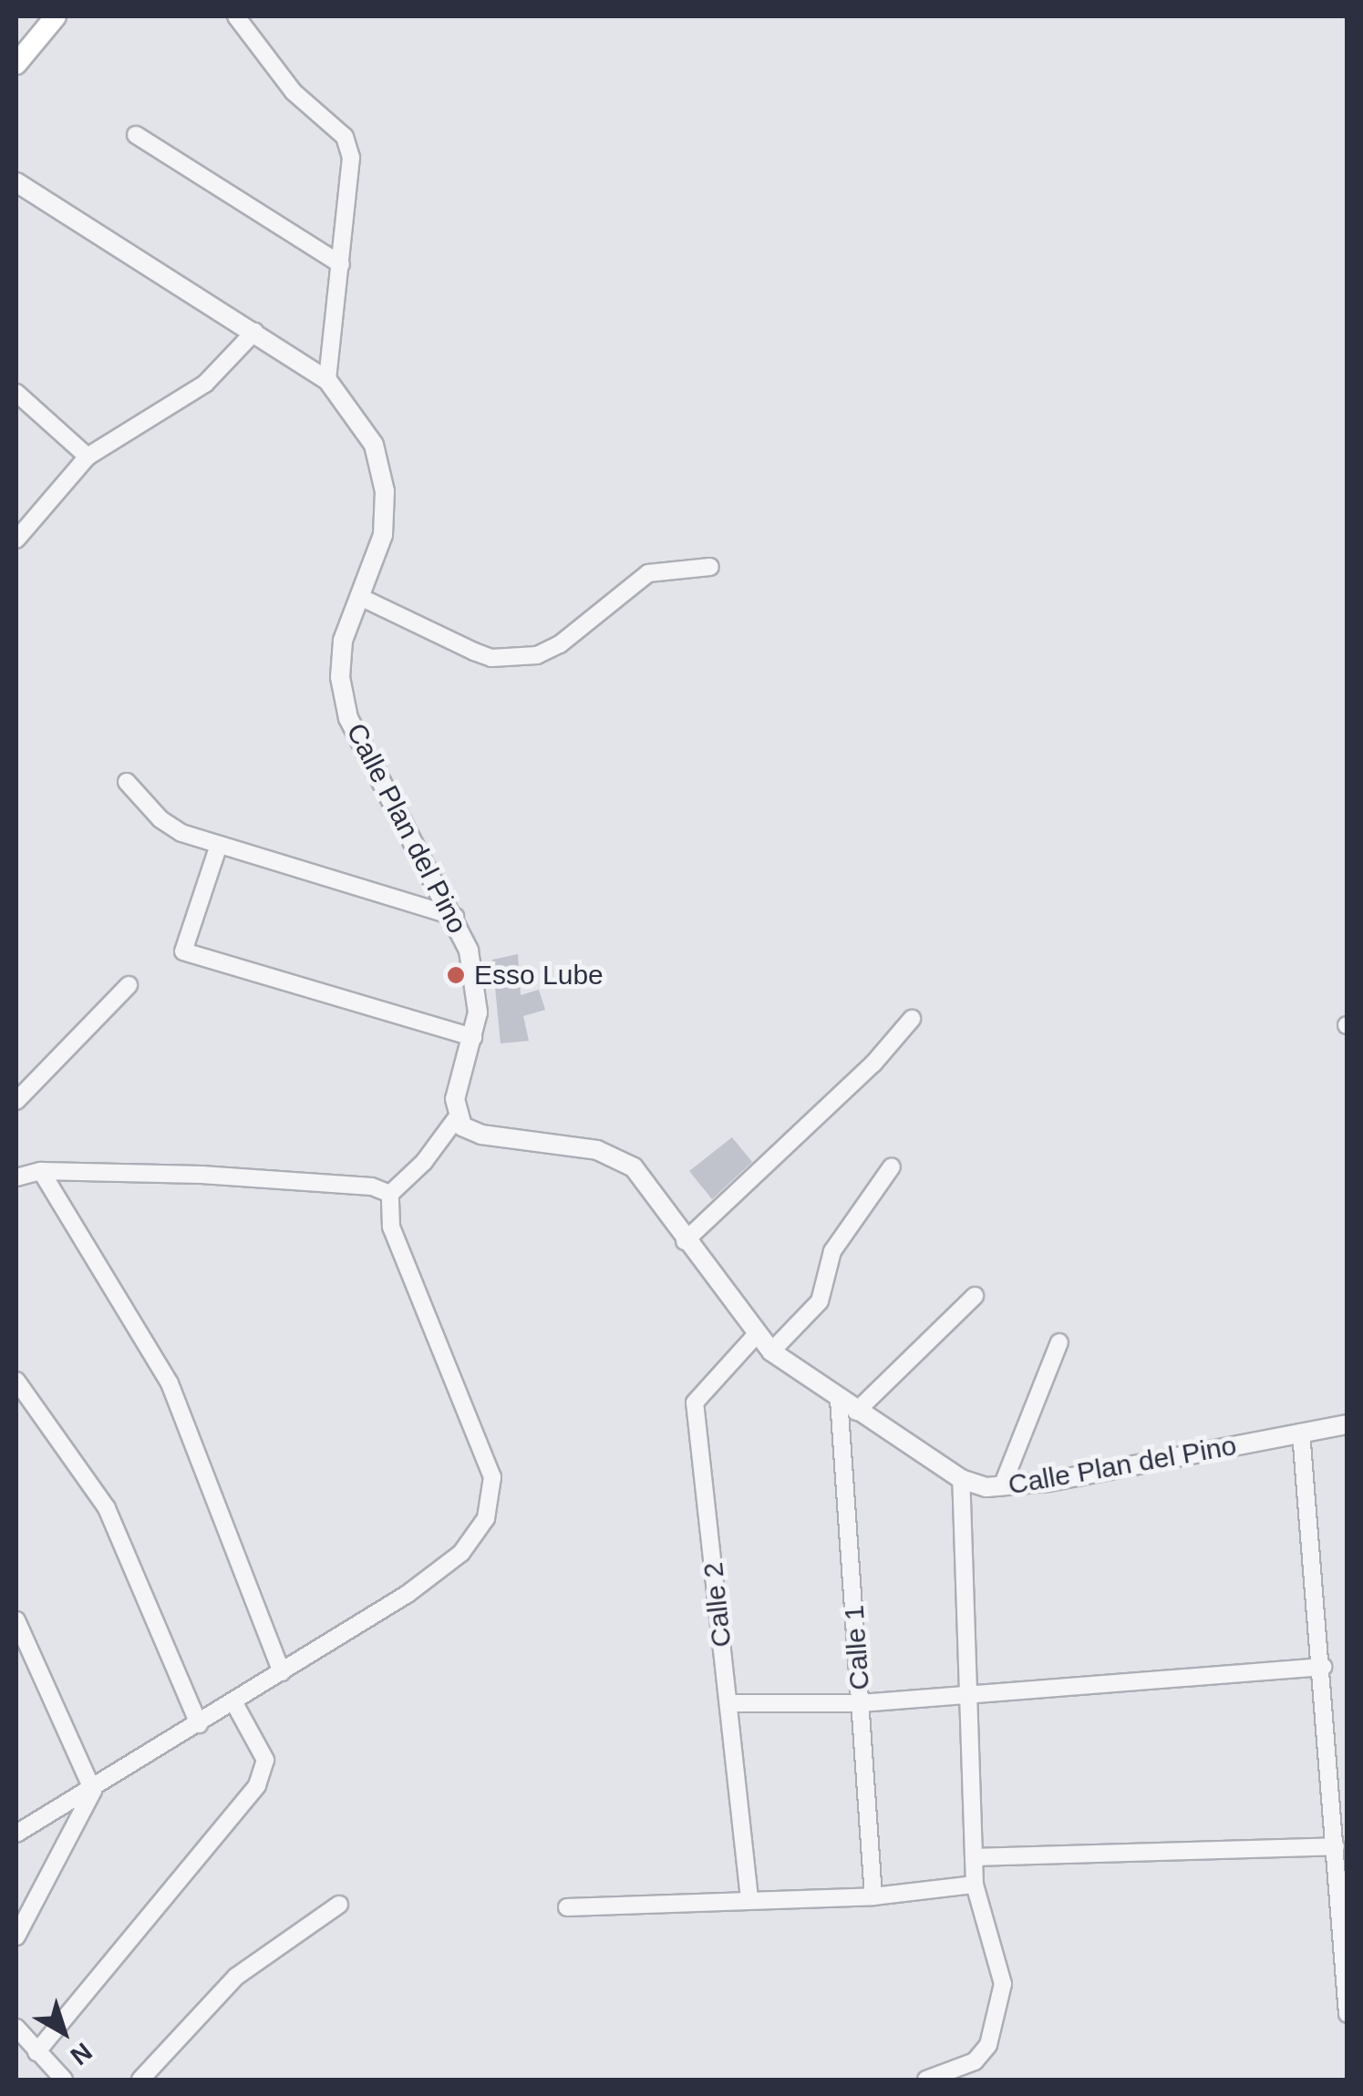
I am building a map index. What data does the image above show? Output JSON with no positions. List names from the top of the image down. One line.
{"streets":{"street":["Calle Plan del Pino","Calle 2","Calle 1"]},"crossings":[["Calle Plan del Pino","Calle 2"],["Calle Plan del Pino","Calle 1"]],"places":["Esso Lube"],"north":"bottom right"}
